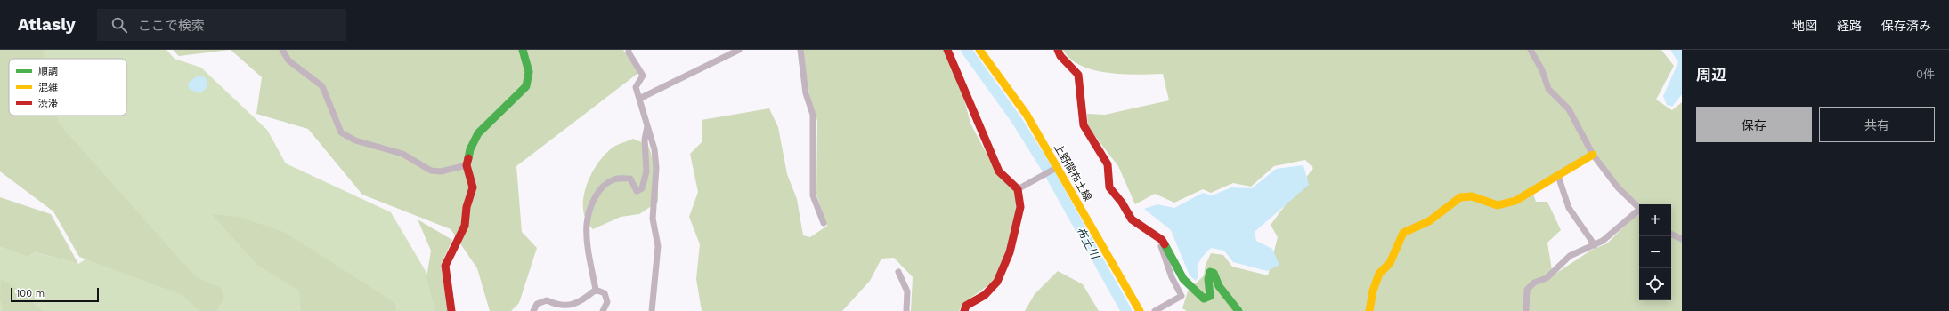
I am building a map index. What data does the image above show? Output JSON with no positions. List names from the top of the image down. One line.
{"streets":{"street":["上野間布土線"]},"water":["布土川"],"legend":["順調","混雑","渋滞"],"scale_bar":"100 m","page":{"header":"Atlasly","search":"ここで検索","nav":["地図","経路","保存済み"],"heading":["周辺","0件"],"buttons":["保存","共有"],"map_buttons":["+","−"],"scale":"100 m"}}
